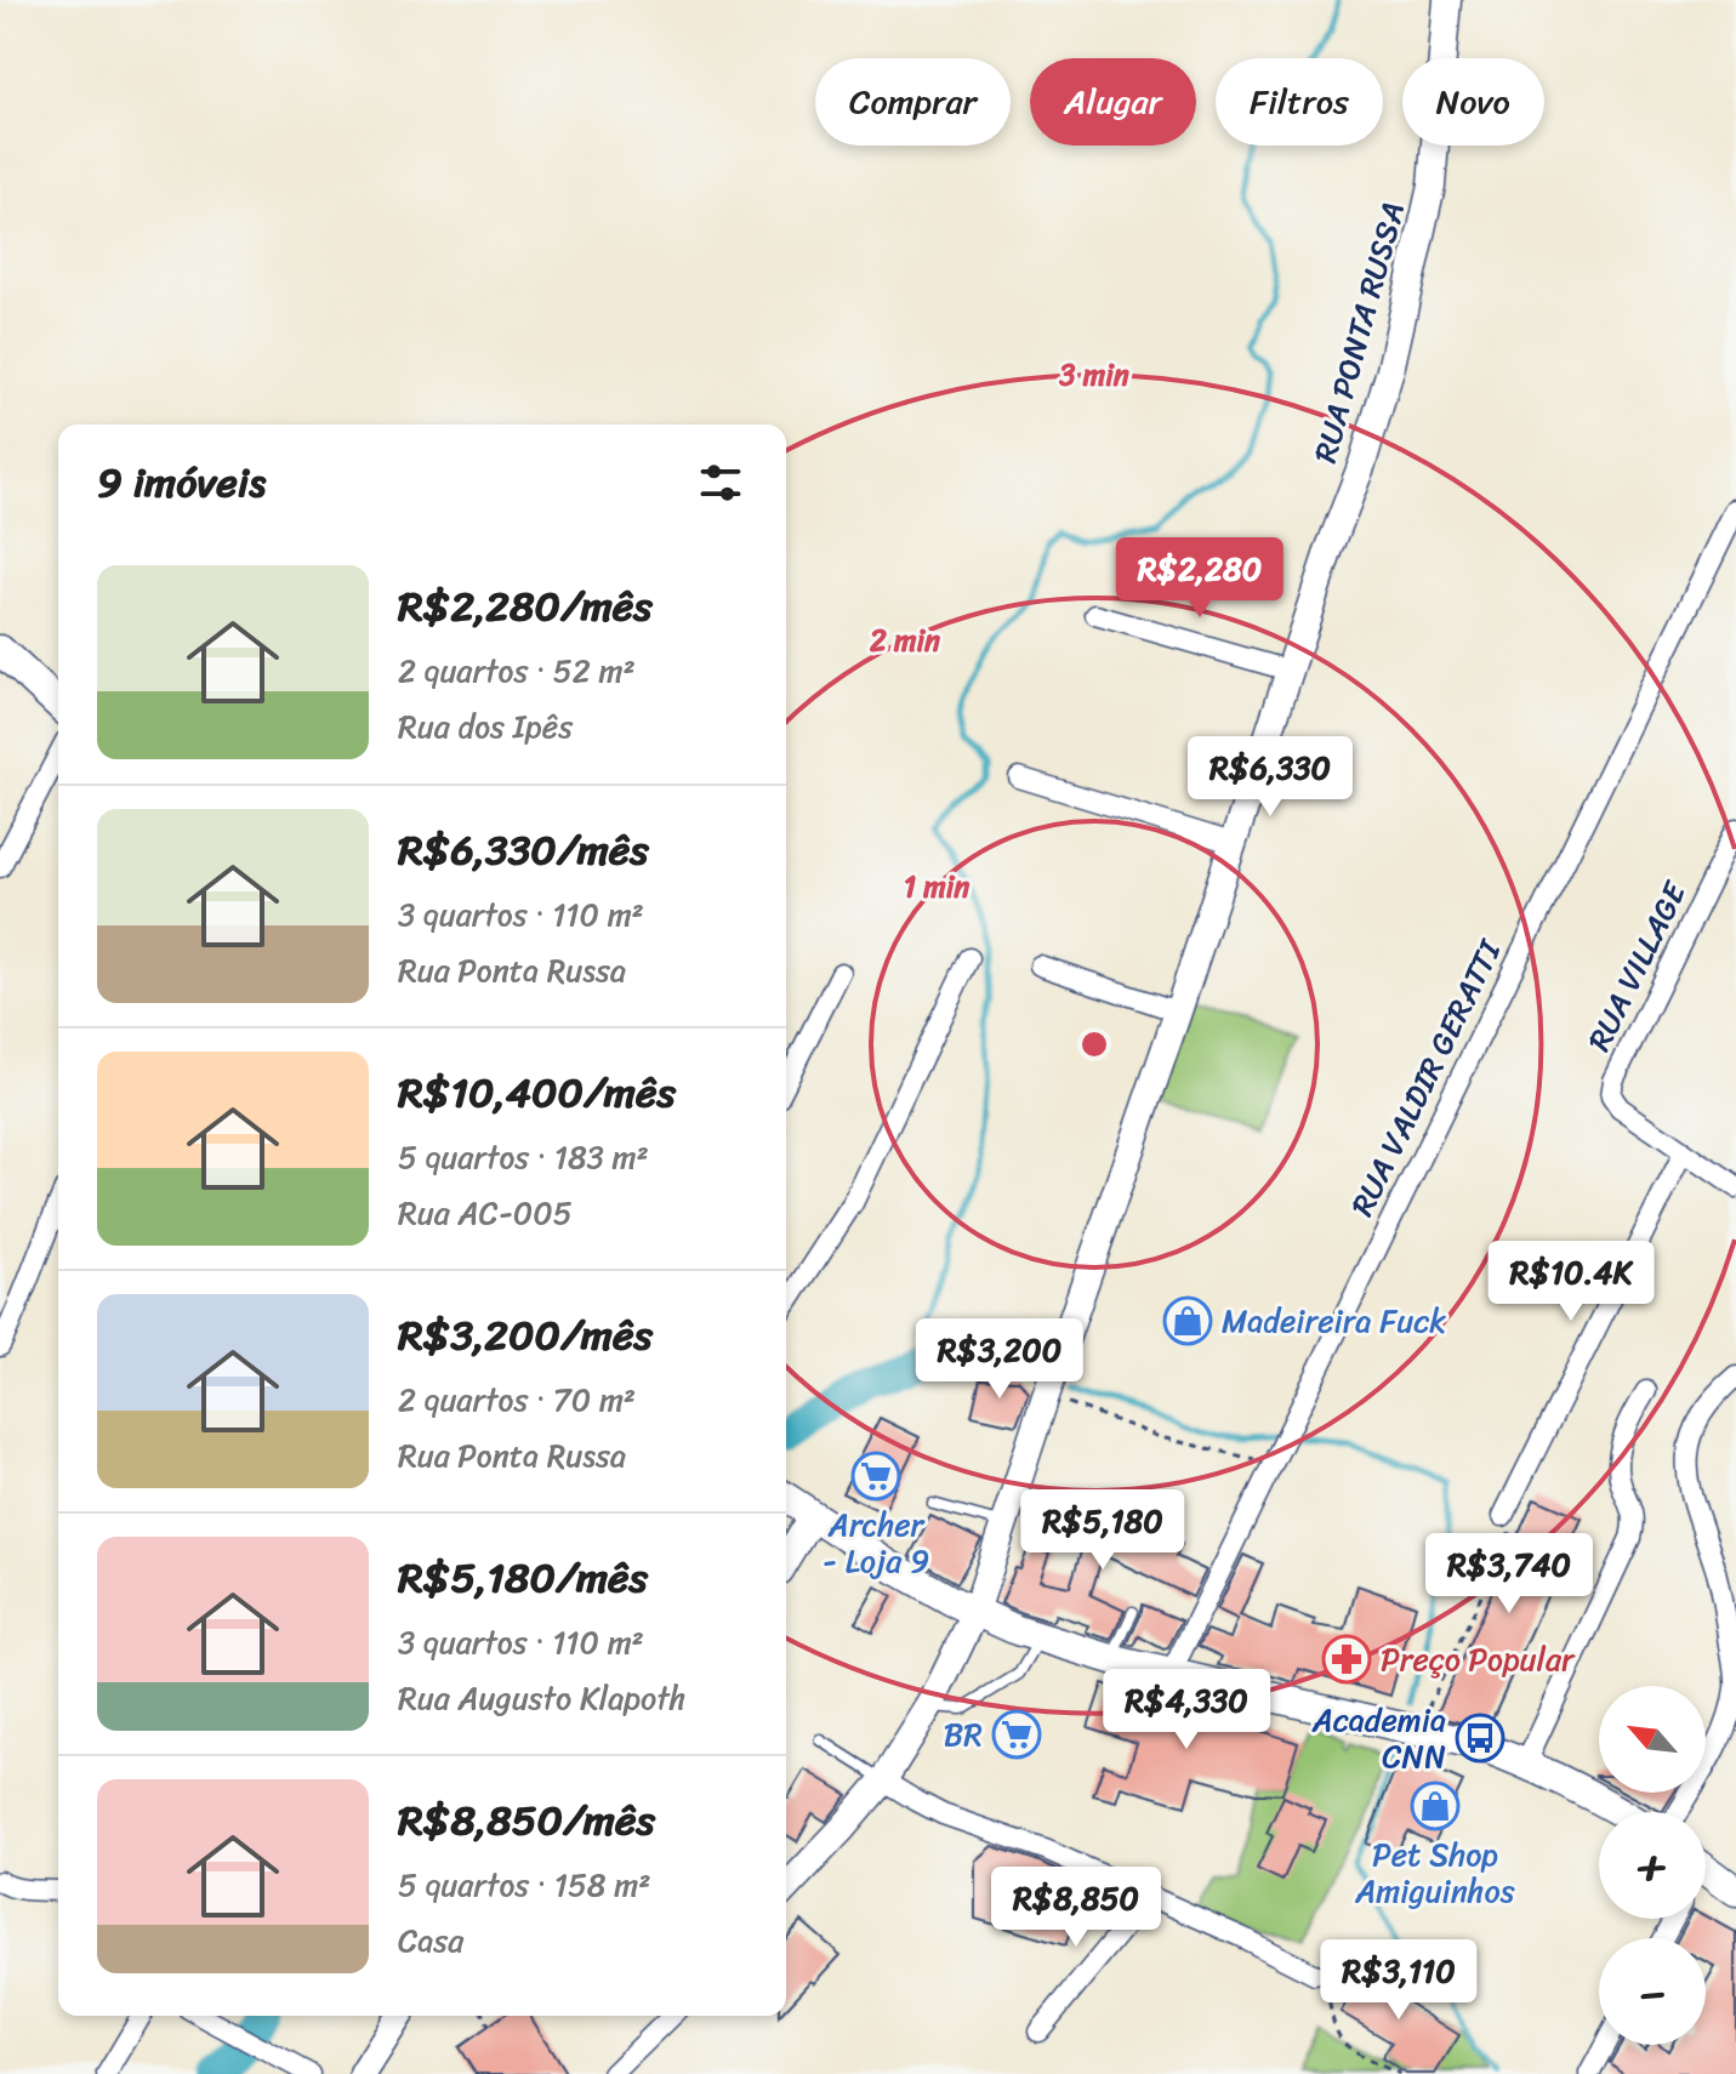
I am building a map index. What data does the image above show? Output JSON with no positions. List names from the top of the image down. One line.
{"streets":{"street":["RUA PONTA RUSSA","RUA VILLAGE","RUA VALDIR GERATTI"]},"places":{"shop":["Madeireira Fuck","Pet Shop Amiguinhos"],"supermarket":["Archer - Loja 9","BR"],"pharmacy":["Preço Popular"],"bus stop":["Academia CNN"]},"north":"top left","page":{"chip":["Comprar","Alugar","Filtros","Novo"],"heading":"9 imóveis","price":["R$2,280","R$6,330","R$10.4K","R$3,200","R$5,180","R$3,740","R$4,330","R$8,850","R$3,110"],"list":[{"name":"R$2,280/mês","note":"2 quartos · 52 m² · Rua dos Ipês"},{"name":"R$6,330/mês","note":"3 quartos · 110 m² · Rua Ponta Russa"},{"name":"R$10,400/mês","note":"5 quartos · 183 m² · Rua AC-005"},{"name":"R$3,200/mês","note":"2 quartos · 70 m² · Rua Ponta Russa"},{"name":"R$5,180/mês","note":"3 quartos · 110 m² · Rua Augusto Klapoth"},{"name":"R$8,850/mês","note":"5 quartos · 158 m² · Casa"}],"map_buttons":["+","−"]},"rings":["3 min","2 min","1 min"]}
